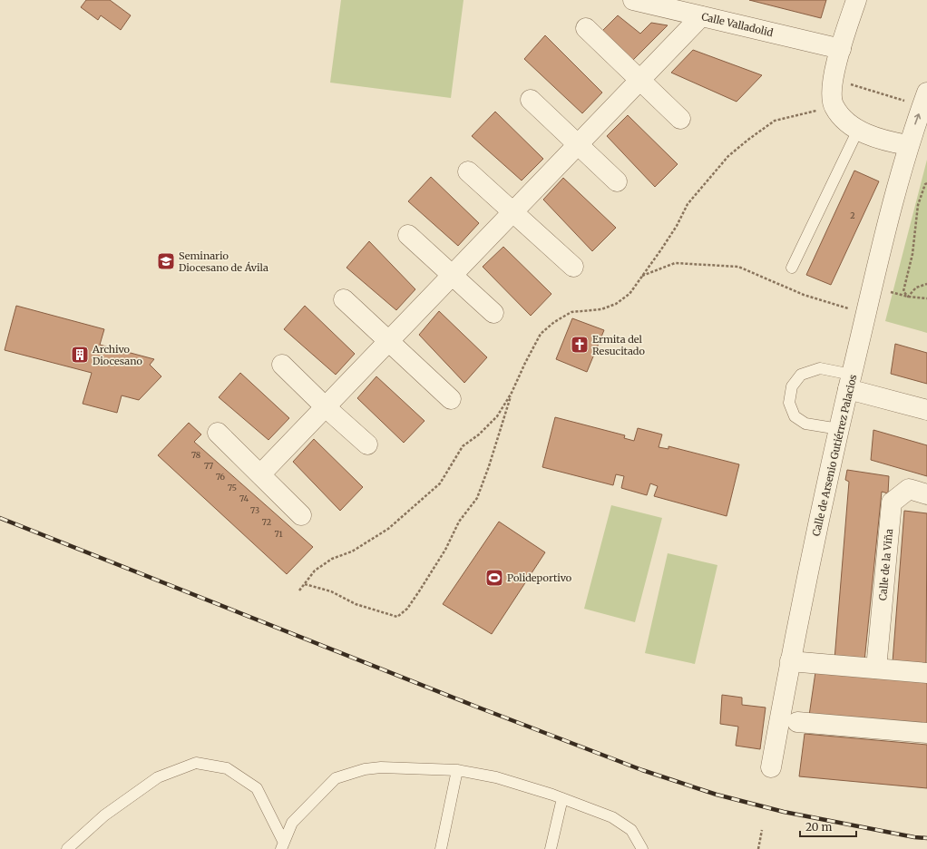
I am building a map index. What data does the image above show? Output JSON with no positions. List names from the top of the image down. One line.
{"streets":{"street":["Calle Valladolid","Calle de Arsenio Gutiérrez Palacios","Calle de la Viña"]},"places":{"school or university":["Seminario Diocesano de Ávila"],"church":["Ermita del Resucitado"],"building":["Archivo Diocesano"],"sports":["Polideportivo"]},"house_numbers":["2","78","77","76","75","74","73","72","71"],"scale_bar":"20 m"}
